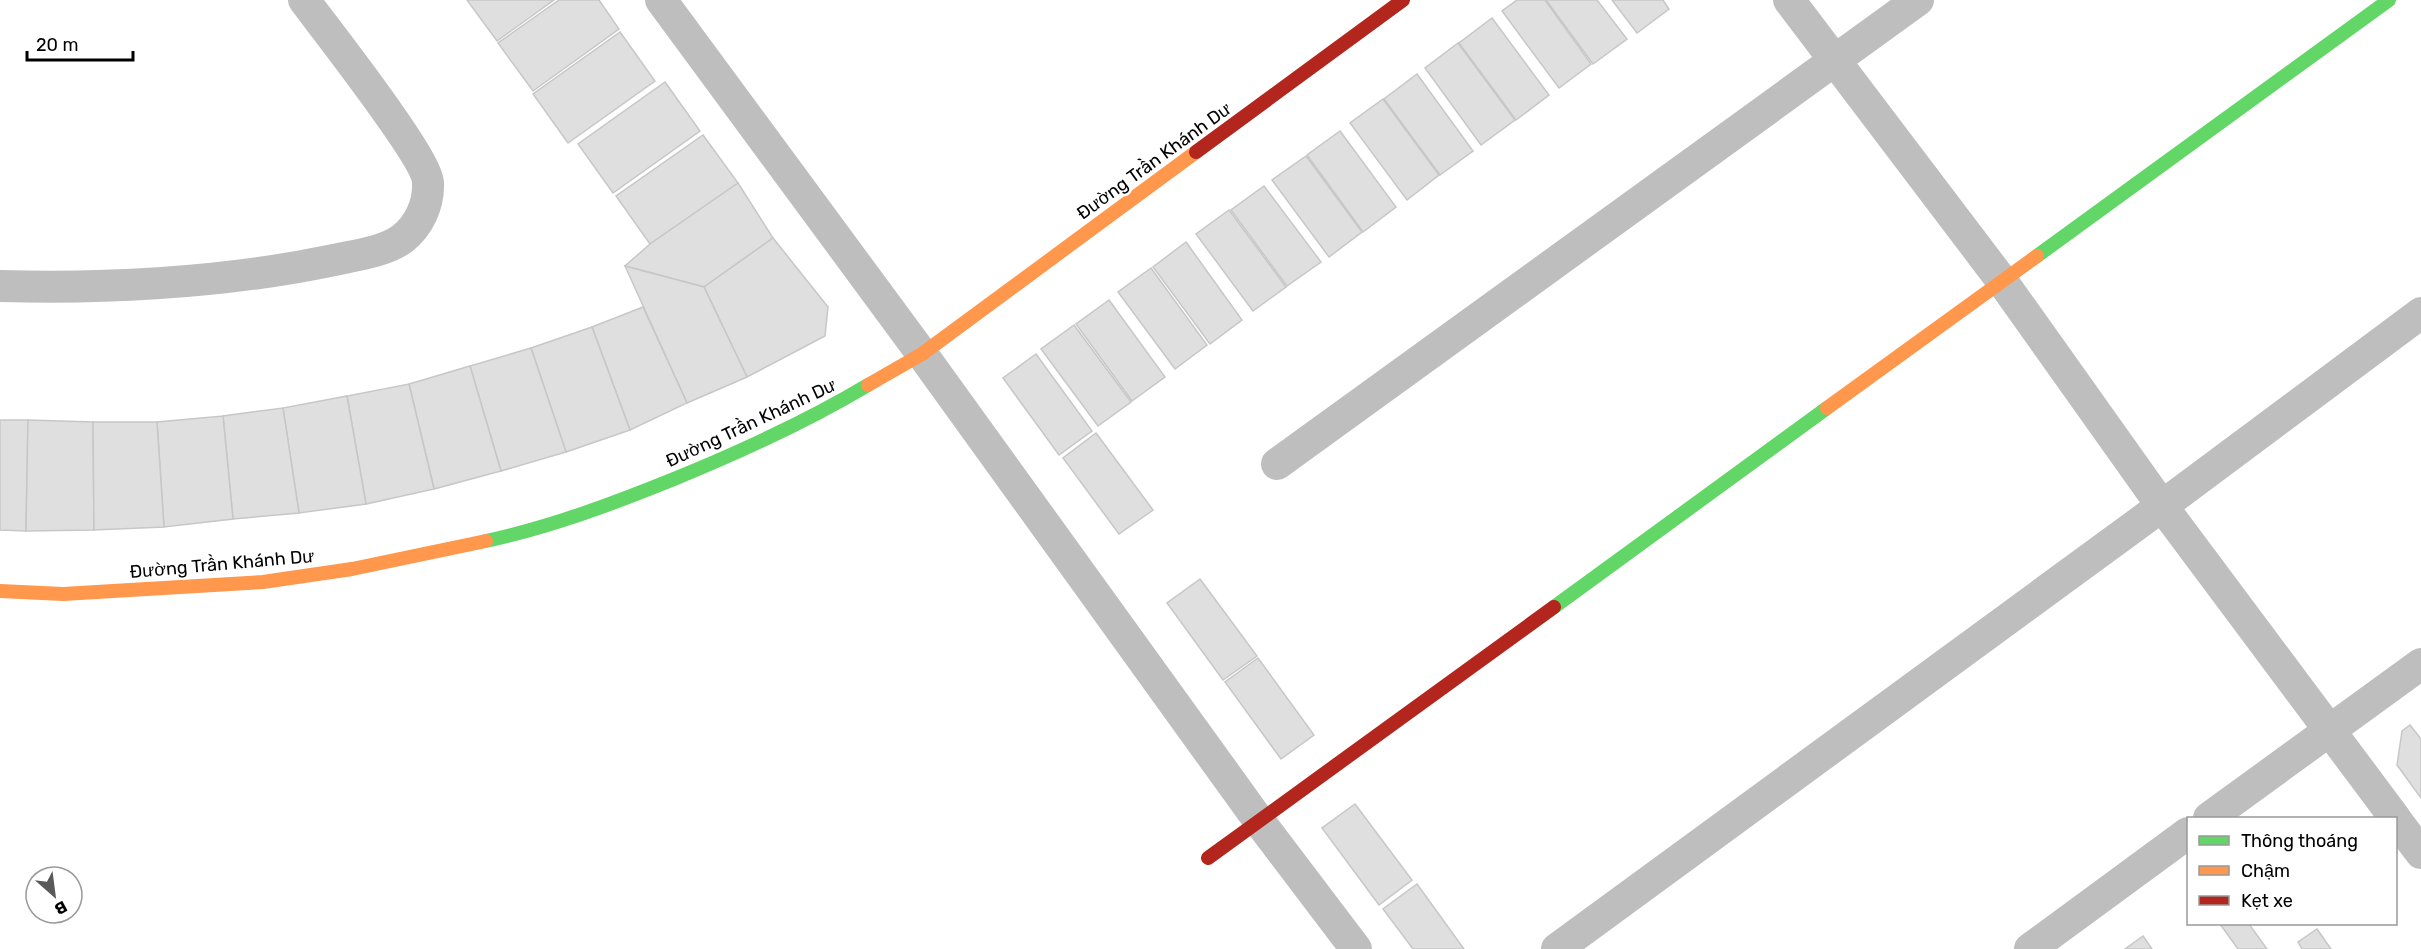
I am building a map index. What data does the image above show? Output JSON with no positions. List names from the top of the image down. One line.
{"streets":{"street":["Đường Trần Khánh Dư"]},"legend":["Thông thoáng","Chậm","Kẹt xe"],"scale_bar":"20 m","north":"bottom right"}
